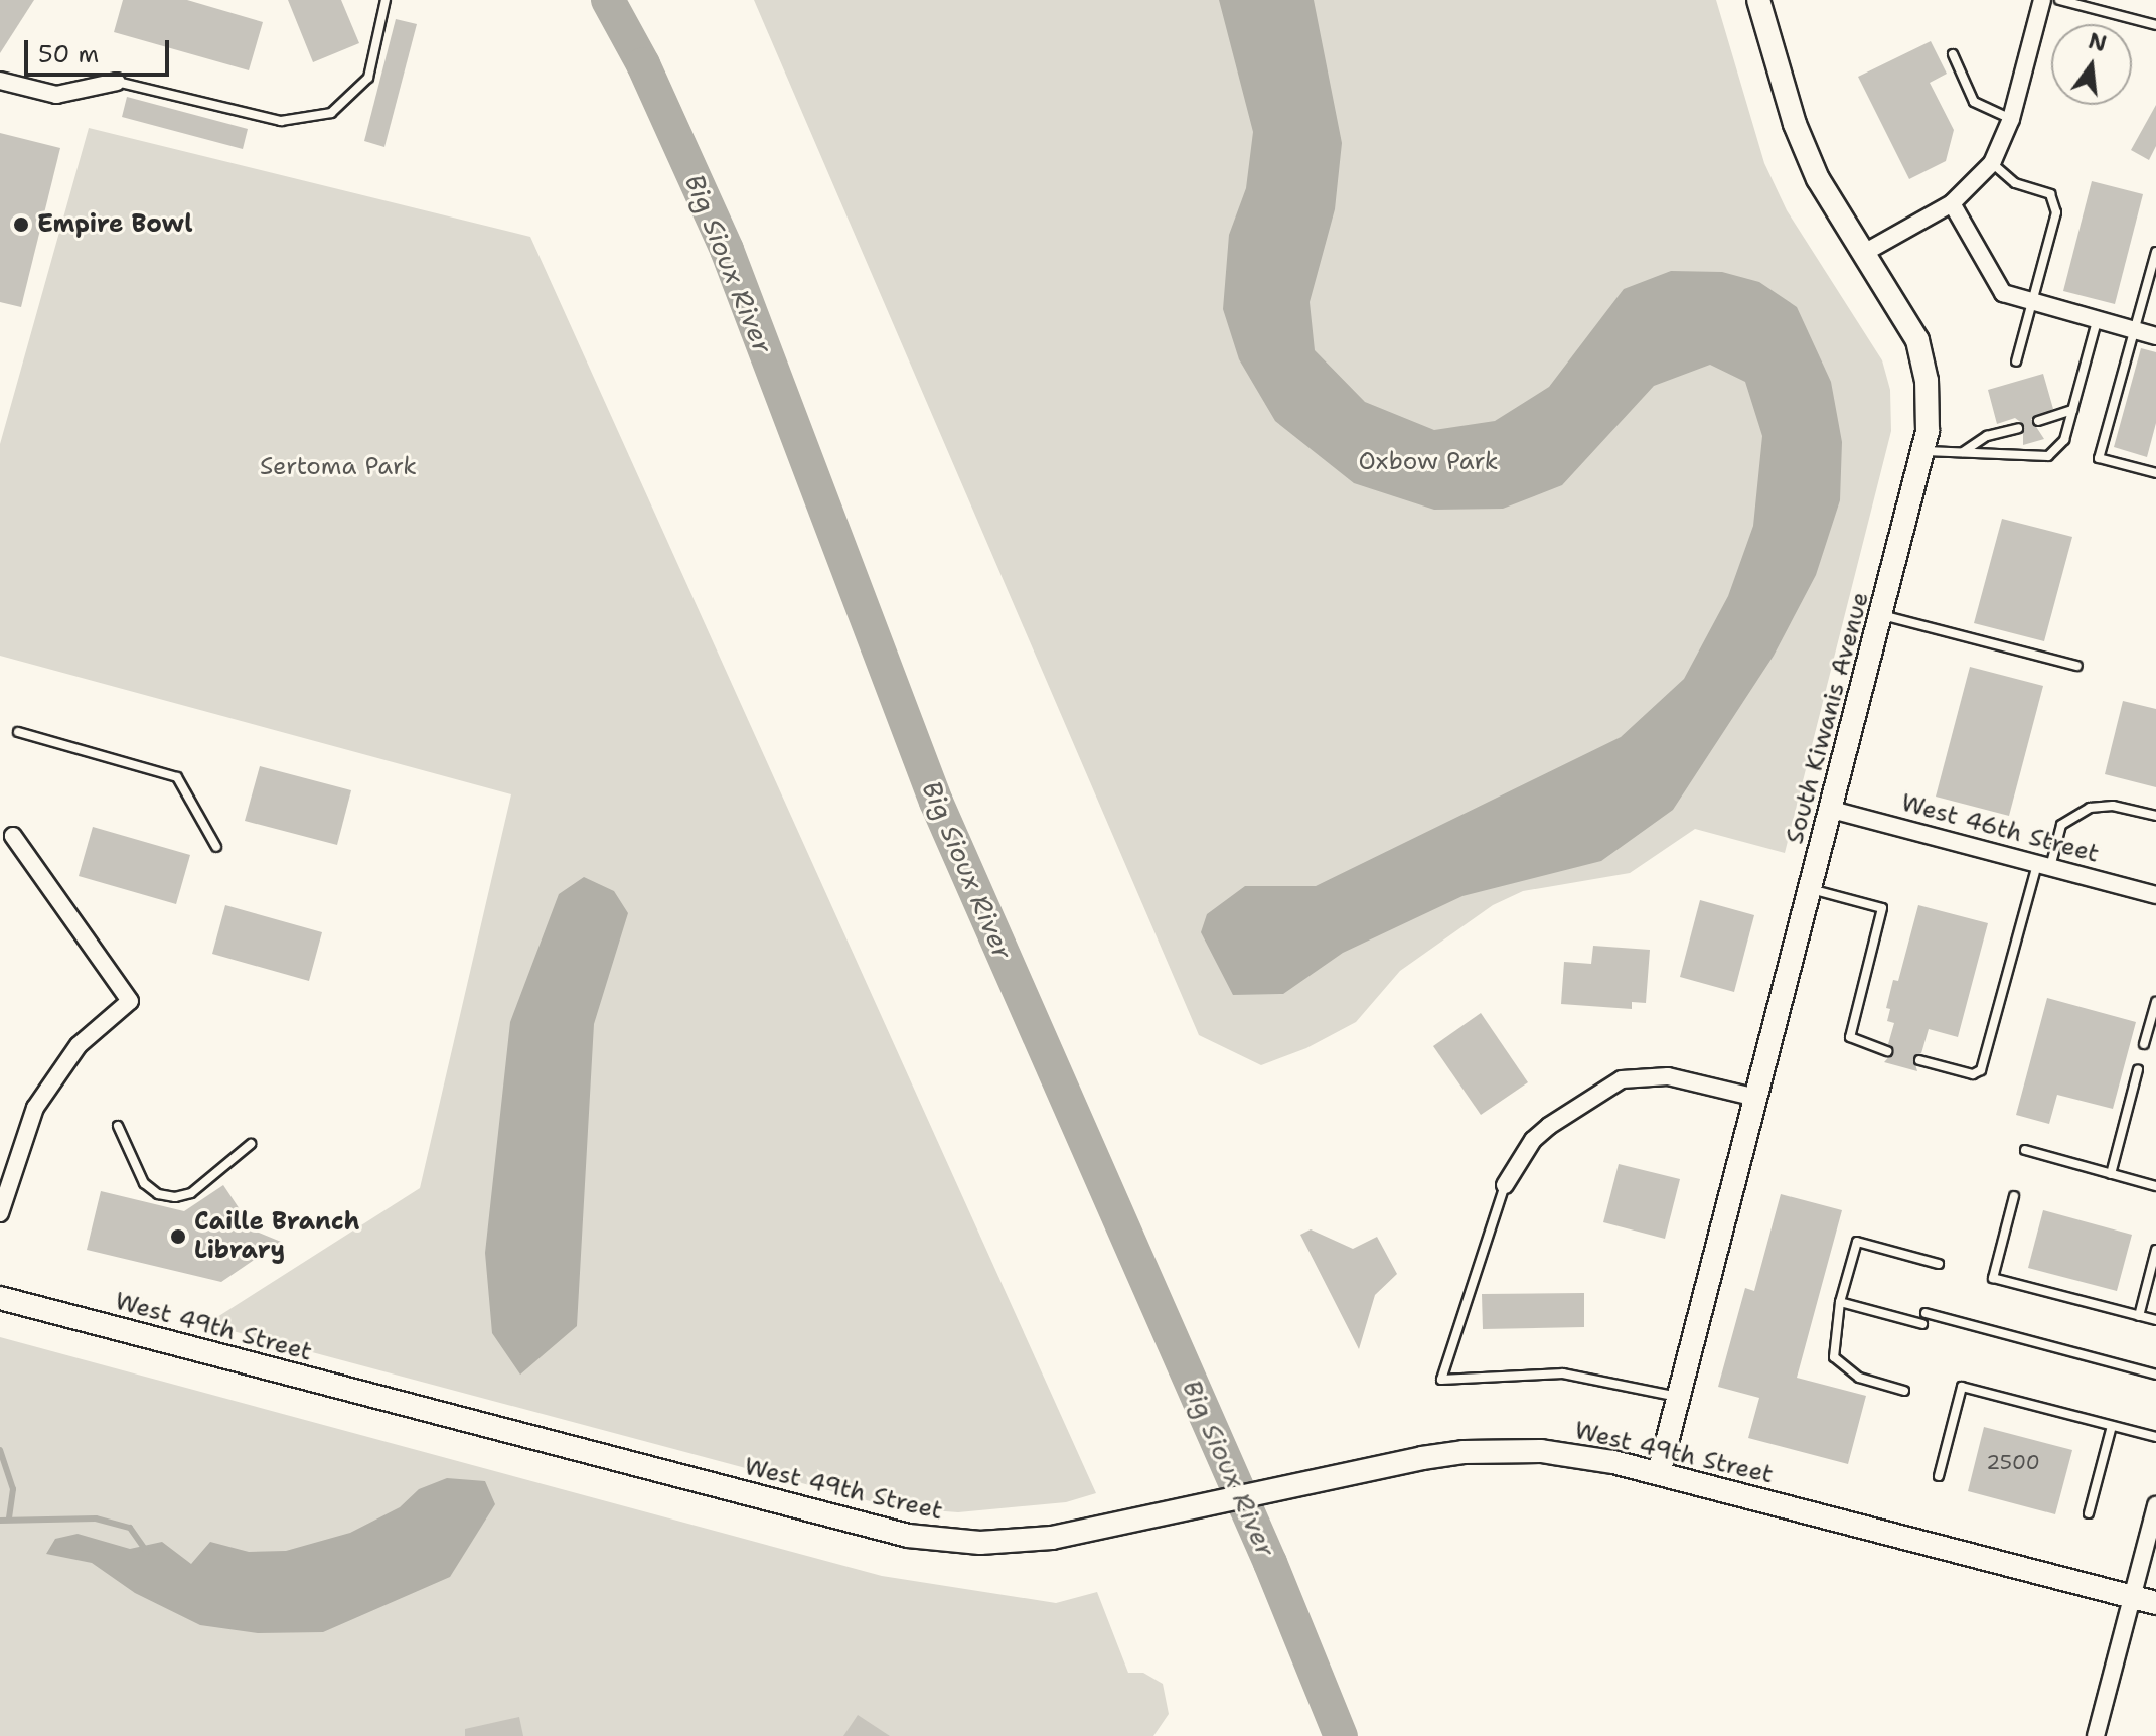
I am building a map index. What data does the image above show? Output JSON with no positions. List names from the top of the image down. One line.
{"streets":{"main road":["South Kiwanis Avenue","West 49th Street"],"street":["West 46th Street"]},"crossings":[["South Kiwanis Avenue","West 46th Street"],["South Kiwanis Avenue","West 49th Street"]],"water":["Big Sioux River"],"parks":["Oxbow Park","Sertoma Park"],"places":["Empire Bowl","Caille Branch Library"],"house_numbers":["2500"],"scale_bar":"50 m","north":"top"}
